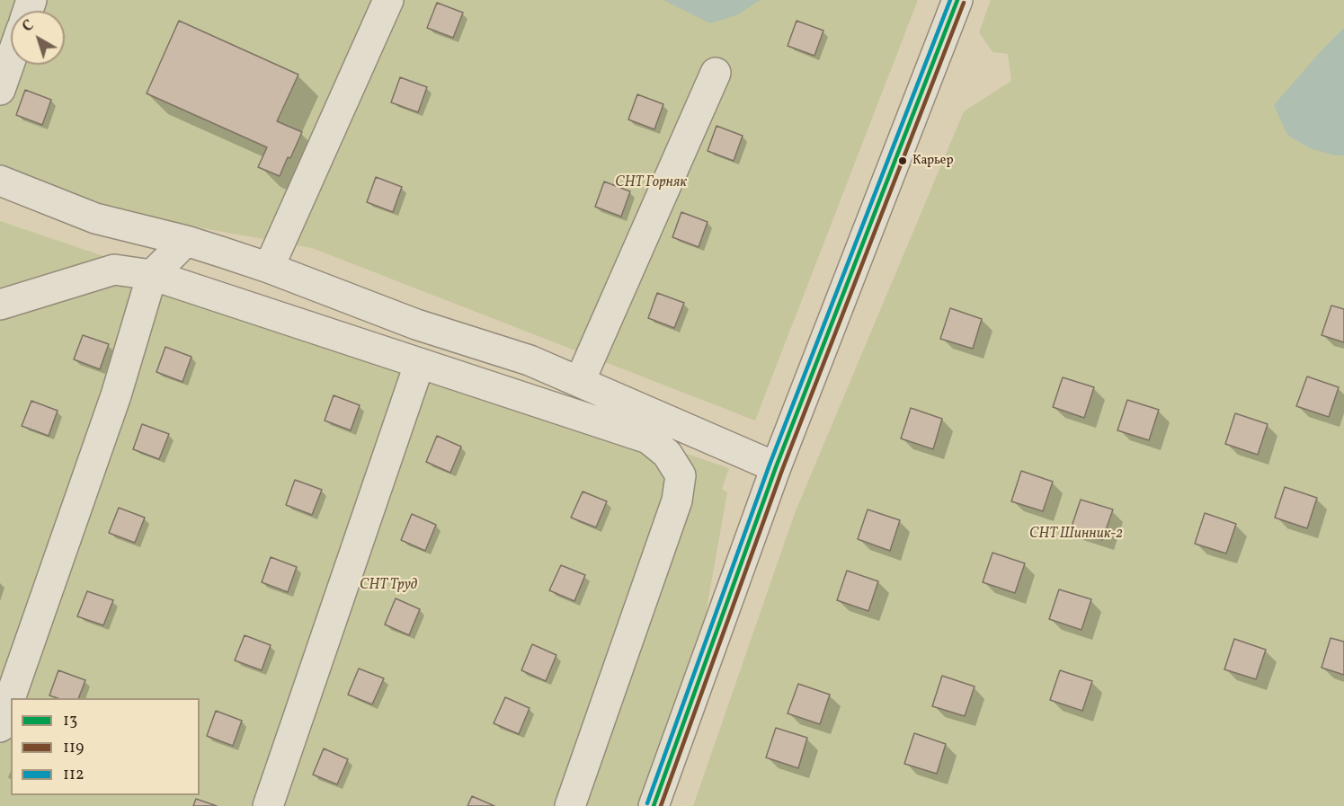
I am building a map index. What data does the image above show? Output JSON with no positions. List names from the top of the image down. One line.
{"parks":["СНТ Горняк","СНТ Шинник-2","СНТ Труд"],"places":["Карьер"],"lines":["transit line 13","transit line 112","transit line 119"],"legend":["13","119","112"],"north":"top left"}
